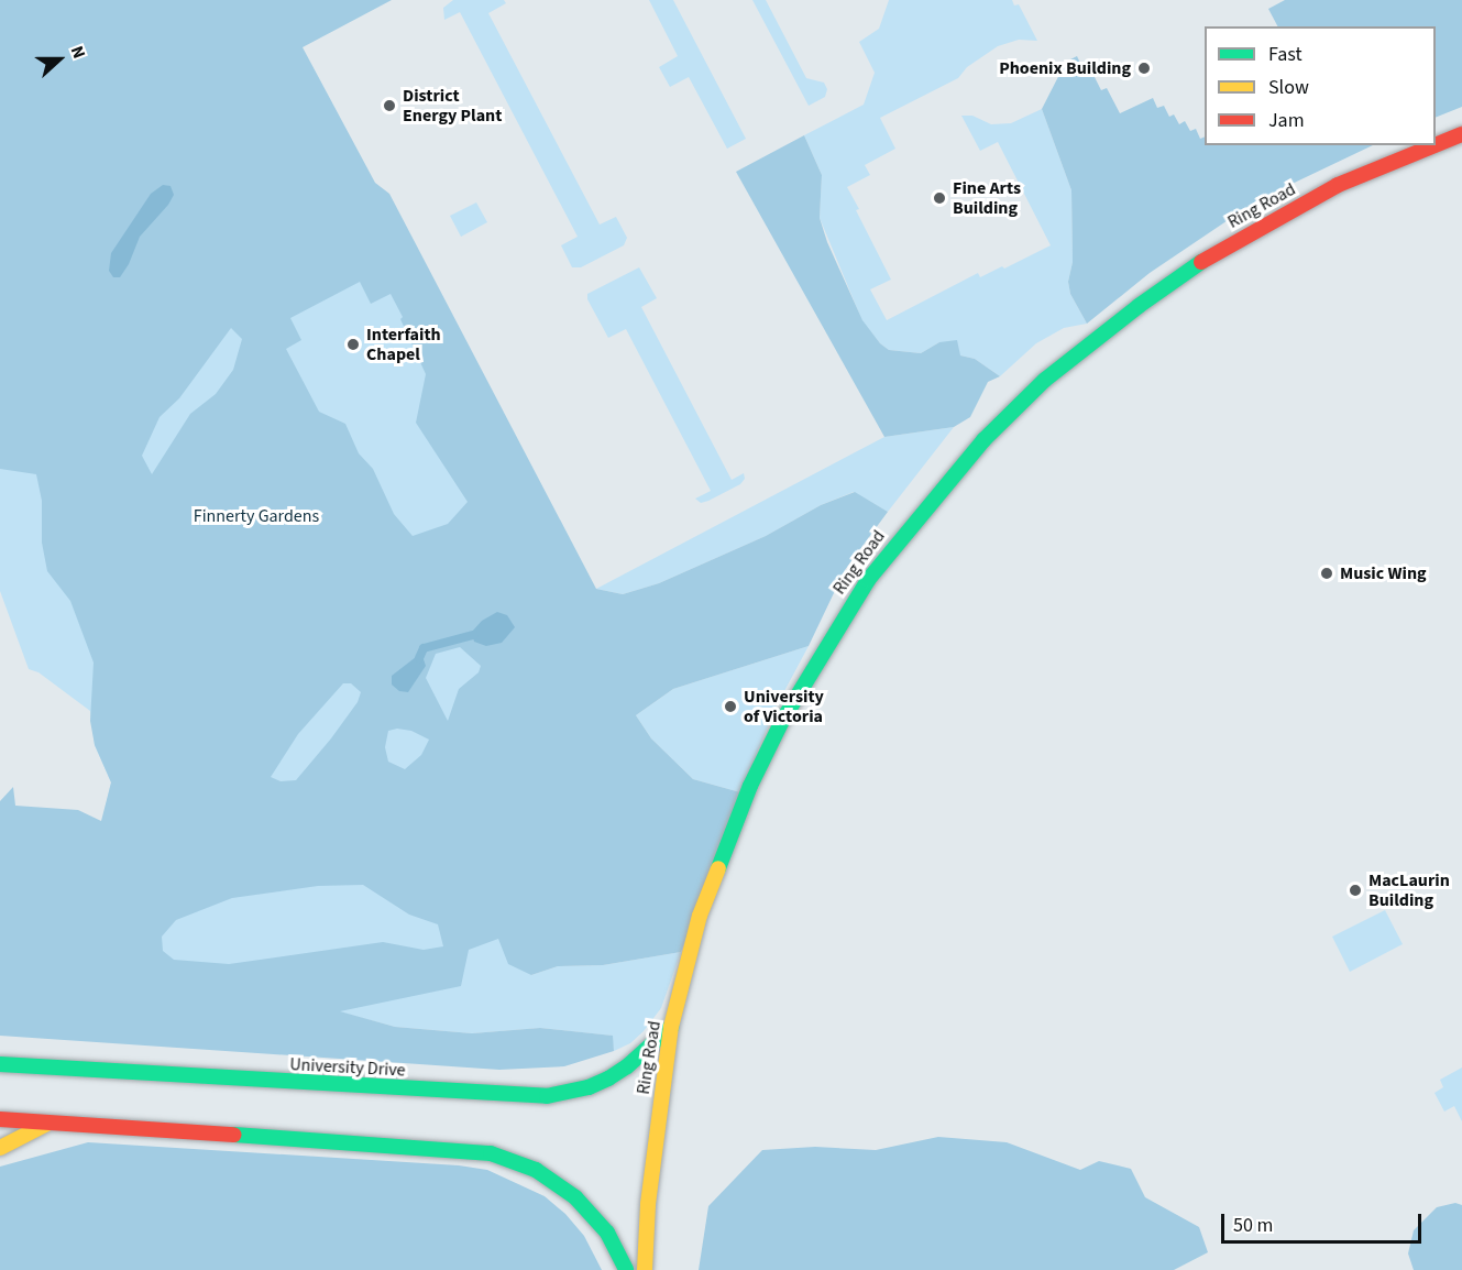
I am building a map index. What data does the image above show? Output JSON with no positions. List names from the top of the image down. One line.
{"streets":{"street":["Ring Road","University Drive"]},"crossings":[["Ring Road","University Drive"]],"parks":["Finnerty Gardens"],"places":["Phoenix Building","District Energy Plant","Fine Arts Building","Interfaith Chapel","Music Wing","University of Victoria","MacLaurin Building"],"legend":["Fast","Slow","Jam"],"scale_bar":"50 m","north":"right"}
